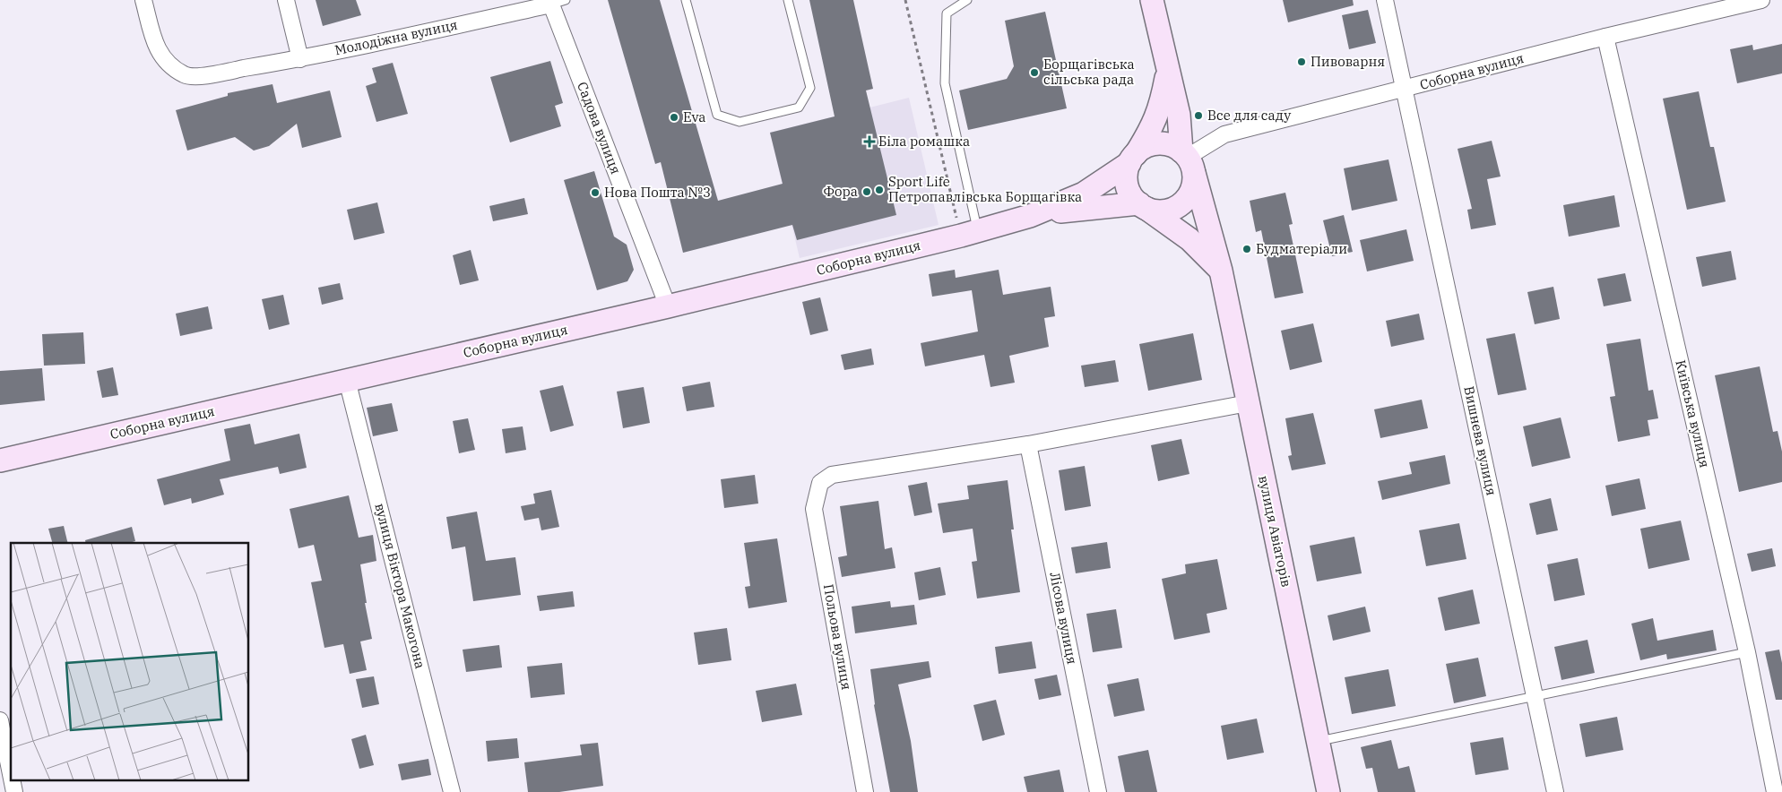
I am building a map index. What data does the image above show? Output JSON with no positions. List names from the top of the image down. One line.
{"streets":{"main road":["Соборна вулиця","вулиця Авіаторів"],"street":["Молодіжна вулиця","Садова вулиця","Київська вулиця","Вишнева вулиця","вулиця Віктора Макогона","Лісова вулиця","Польова вулиця"]},"crossings":[["Молодіжна вулиця","Садова вулиця"],["Соборна вулиця","Садова вулиця"],["Соборна вулиця","Київська вулиця"],["Соборна вулиця","Вишнева вулиця"],["Соборна вулиця","вулиця Авіаторів"],["Соборна вулиця","вулиця Віктора Макогона"],["Лісова вулиця","Польова вулиця"]],"places":{"other":["Пивоварня","Борщагівська сільська рада","Все для саду","Eva","Sport Life Петропавлівська Борщагівка","Фора","Нова Пошта №3","Будматеріали"],"health":["Біла ромашка"]}}
